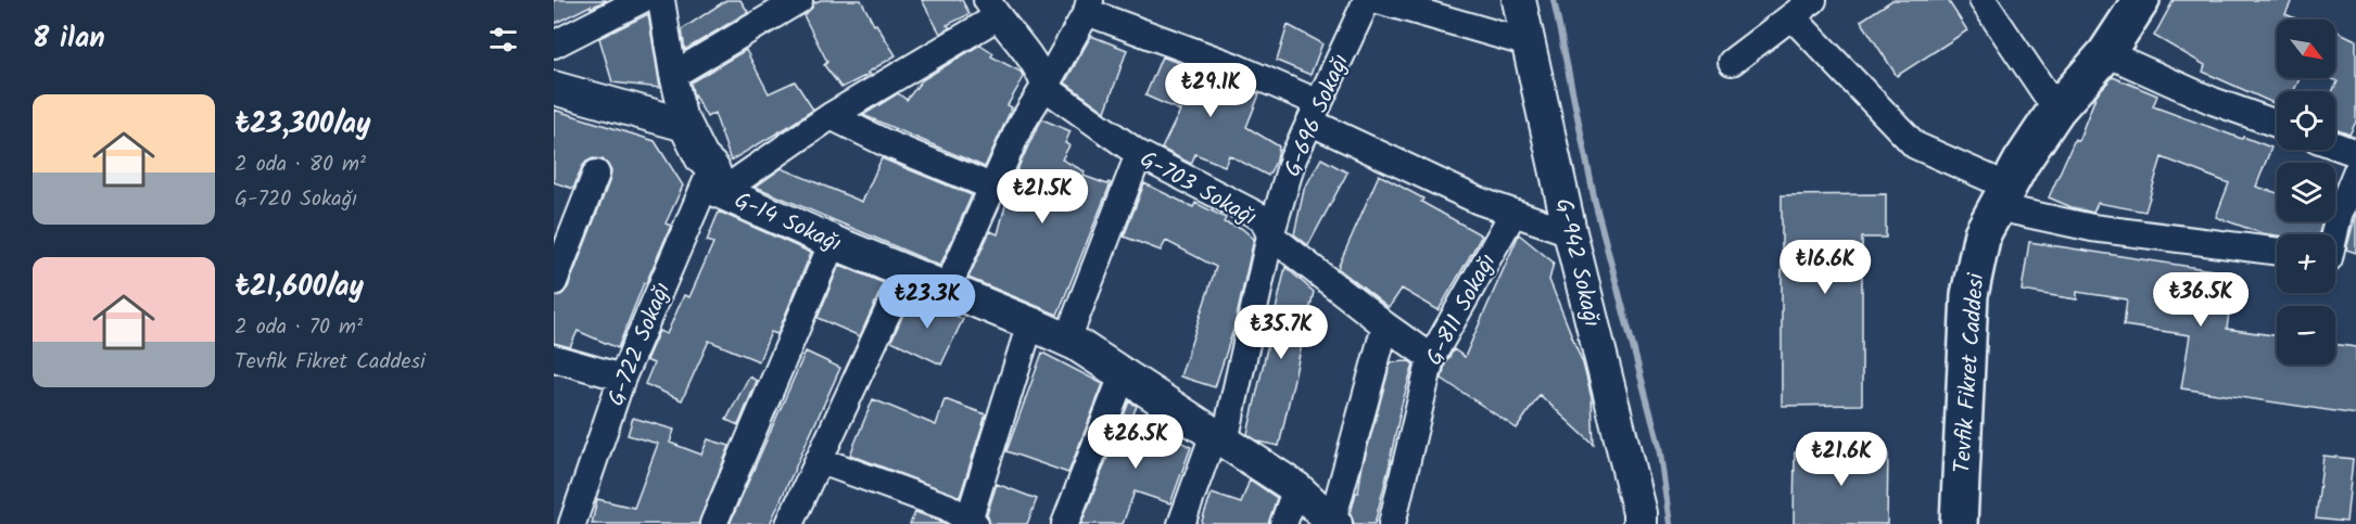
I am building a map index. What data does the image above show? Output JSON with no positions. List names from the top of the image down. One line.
{"streets":{"main road":["Tevfik Fikret Caddesi"],"street":["G-696 Sokağı","G-703 Sokağı","G-14 Sokağı","G-942 Sokağı","G-811 Sokağı","G-722 Sokağı"]},"crossings":[["G-696 Sokağı","G-703 Sokağı"],["G-696 Sokağı","G-14 Sokağı"],["G-703 Sokağı","G-811 Sokağı"],["G-14 Sokağı","G-722 Sokağı"]],"north":"bottom right","page":{"heading":"8 ilan","map_buttons":["+","−"],"price":["₺29.1K","₺21.5K","₺16.6K","₺36.5K","₺23.3K","₺35.7K","₺26.5K","₺21.6K"],"list":[{"name":"₺23,300/ay","note":"2 oda · 80 m² · G-720 Sokağı"},{"name":"₺21,600/ay","note":"2 oda · 70 m² · Tevfik Fikret Caddesi"}]}}
